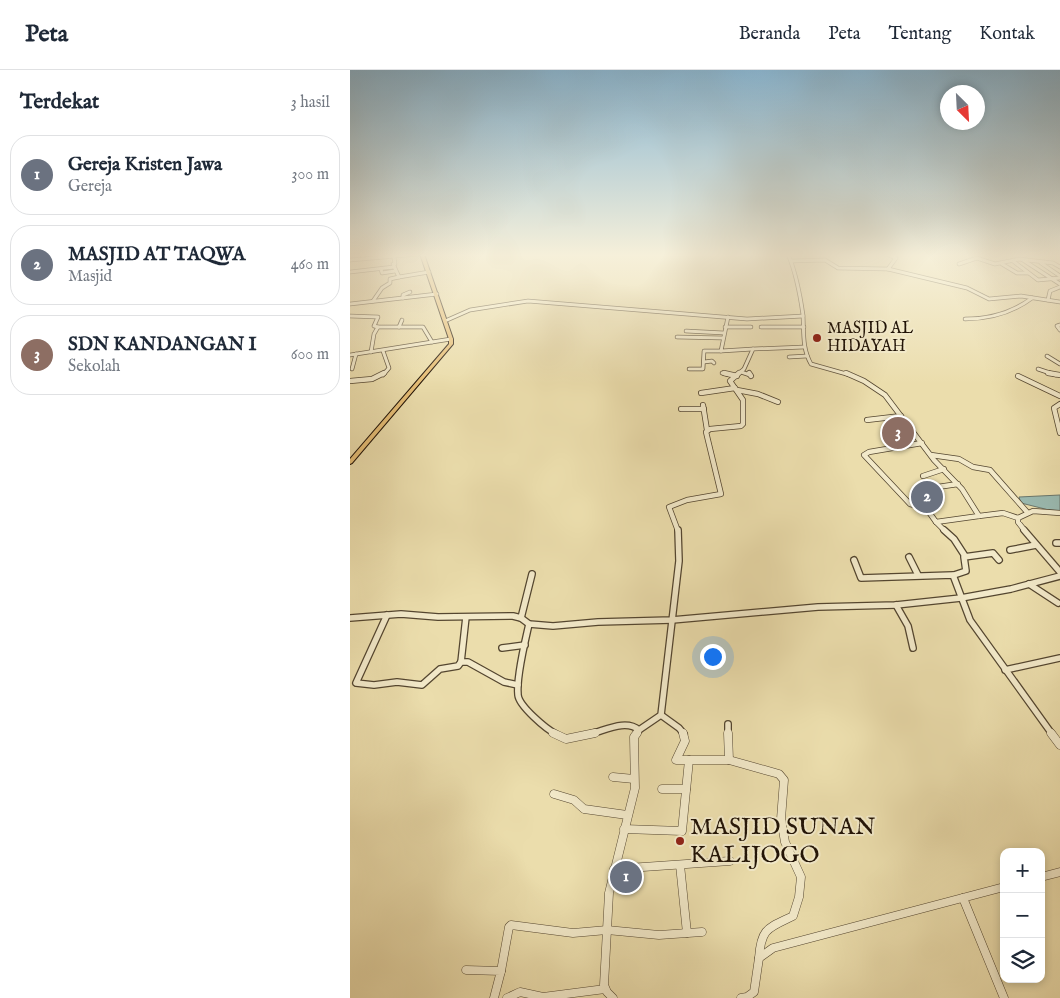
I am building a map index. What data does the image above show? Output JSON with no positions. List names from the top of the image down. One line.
{"places":["MASJID AL HIDAYAH","MASJID SUNAN KALIJOGO"],"north":"bottom right","page":{"header":"Peta","nav":["Beranda","Peta","Tentang","Kontak"],"heading":["Terdekat","3 hasil"],"list":[{"mark":"1","name":"Gereja Kristen Jawa","note":"Gereja","value":"300 m"},{"mark":"2","name":"MASJID AT TAQWA","note":"Masjid","value":"460 m"},{"mark":"3","name":"SDN KANDANGAN I","note":"Sekolah","value":"600 m"}],"pins":["3","2","1"],"map_buttons":["+","−"]}}
